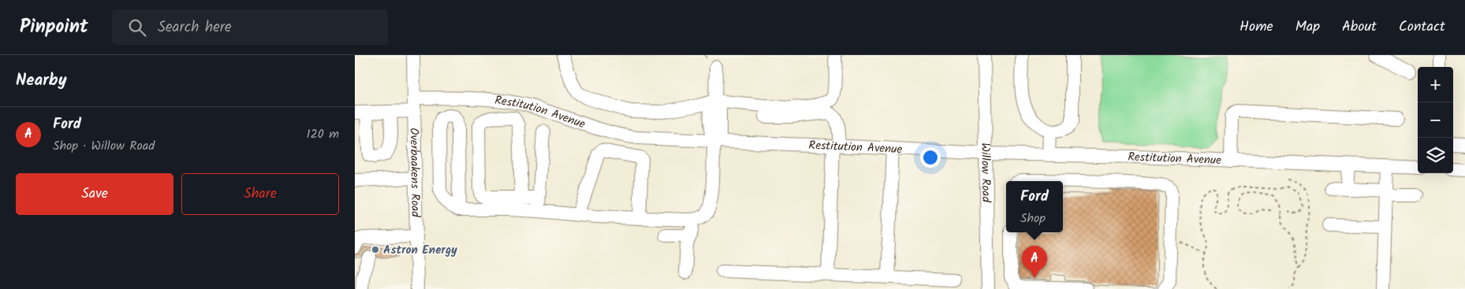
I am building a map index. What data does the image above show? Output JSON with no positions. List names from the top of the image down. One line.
{"streets":{"street":["Restitution Avenue","Overbaakens Road","Willow Road"]},"crossings":[["Restitution Avenue","Overbaakens Road"],["Restitution Avenue","Willow Road"]],"places":["Astron Energy"],"page":{"header":"Pinpoint","search":"Search here","nav":["Home","Map","About","Contact"],"heading":"Nearby","map_buttons":["+","−"],"list":[{"mark":"A","name":"Ford","note":"Shop · Willow Road","value":"120 m"}],"buttons":["Save","Share"],"popup":["Ford","Shop"],"pins":"A"}}
